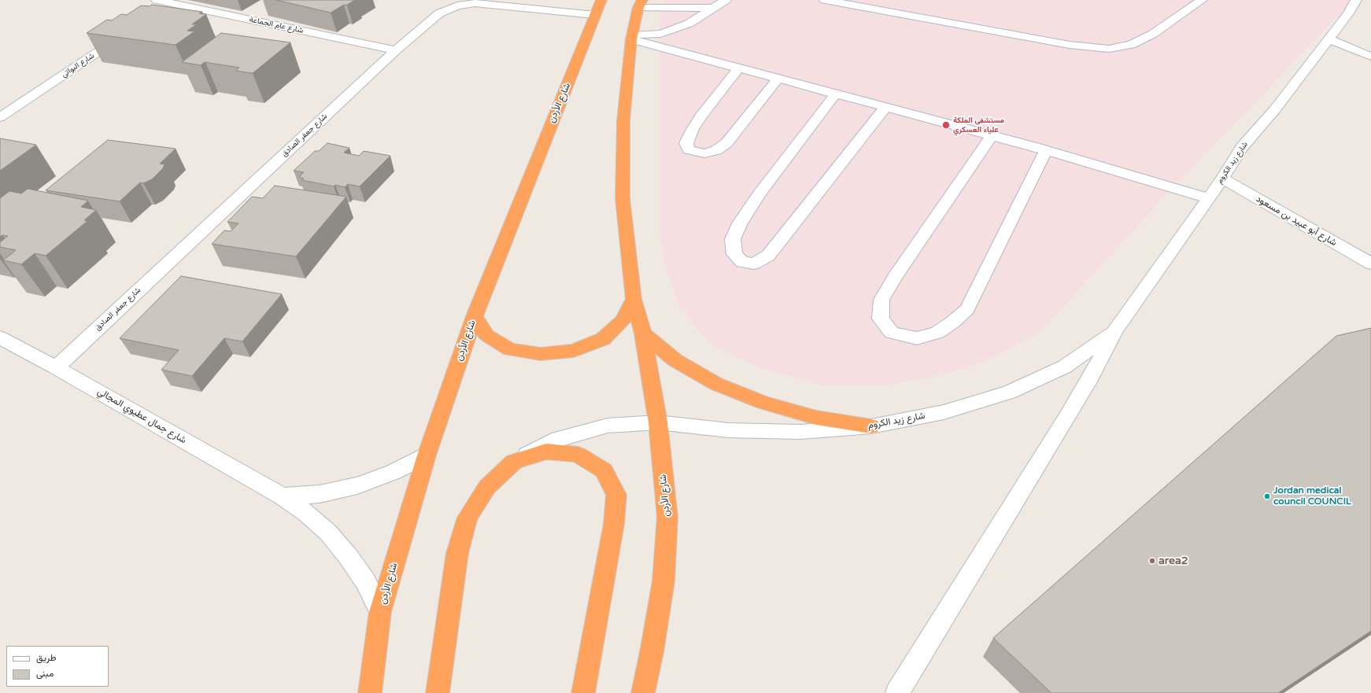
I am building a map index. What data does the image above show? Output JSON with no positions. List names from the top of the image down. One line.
{"streets":{"highway":["شارع الأردن"],"street":["شارع عام الجماعة","شارع البواتي","شارع جعفر الصادق","شارع زيد الكروم","شارع أبو عبيد بن مسعود","شارع جمال عطيوي المجالي"]},"crossings":[["شارع عام الجماعة","شارع جعفر الصادق"],["شارع الأردن","شارع جعفر الصادق"],["شارع الأردن","شارع زيد الكروم"],["شارع الأردن","شارع جمال عطيوي المجالي"],["شارع جعفر الصادق","شارع جمال عطيوي المجالي"],["شارع زيد الكروم","شارع أبو عبيد بن مسعود"]],"places":["مستشفى الملكة علياء العسكري","Jordan medical council COUNCIL","area2"],"legend":["طريق","مبنى"]}
